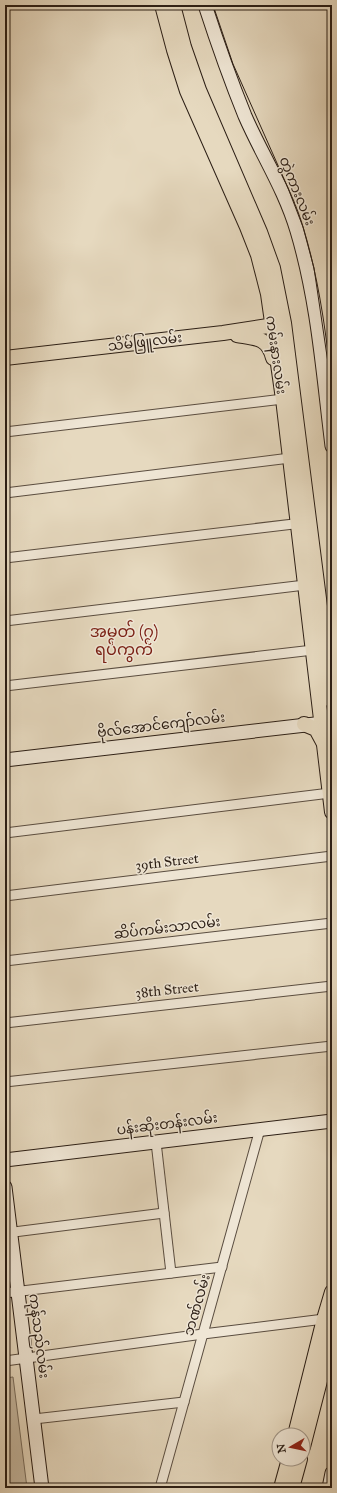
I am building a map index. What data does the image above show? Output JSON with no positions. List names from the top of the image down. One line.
{"streets":{"main road":["တွဲကားလမ်း","သိမ်ဖြူလမ်း","ကမ်းနားလမ်း","ဗိုလ်အောင်ကျော်လမ်း","ပန်းဆိုးတန်းလမ်း","ကုန်သည်လမ်း"],"street":["39th Street","ဆိပ်ကမ်းသာလမ်း","38th Street","ဘဏ်လမ်း"]},"crossings":[["သိမ်ဖြူလမ်း","ကမ်းနားလမ်း"],["ကမ်းနားလမ်း","ဗိုလ်အောင်ကျော်လမ်း"],["ပန်းဆိုးတန်းလမ်း","ဘဏ်လမ်း"]],"districts":["အမှတ် (၇) ရပ်ကွက်"],"north":"left"}
